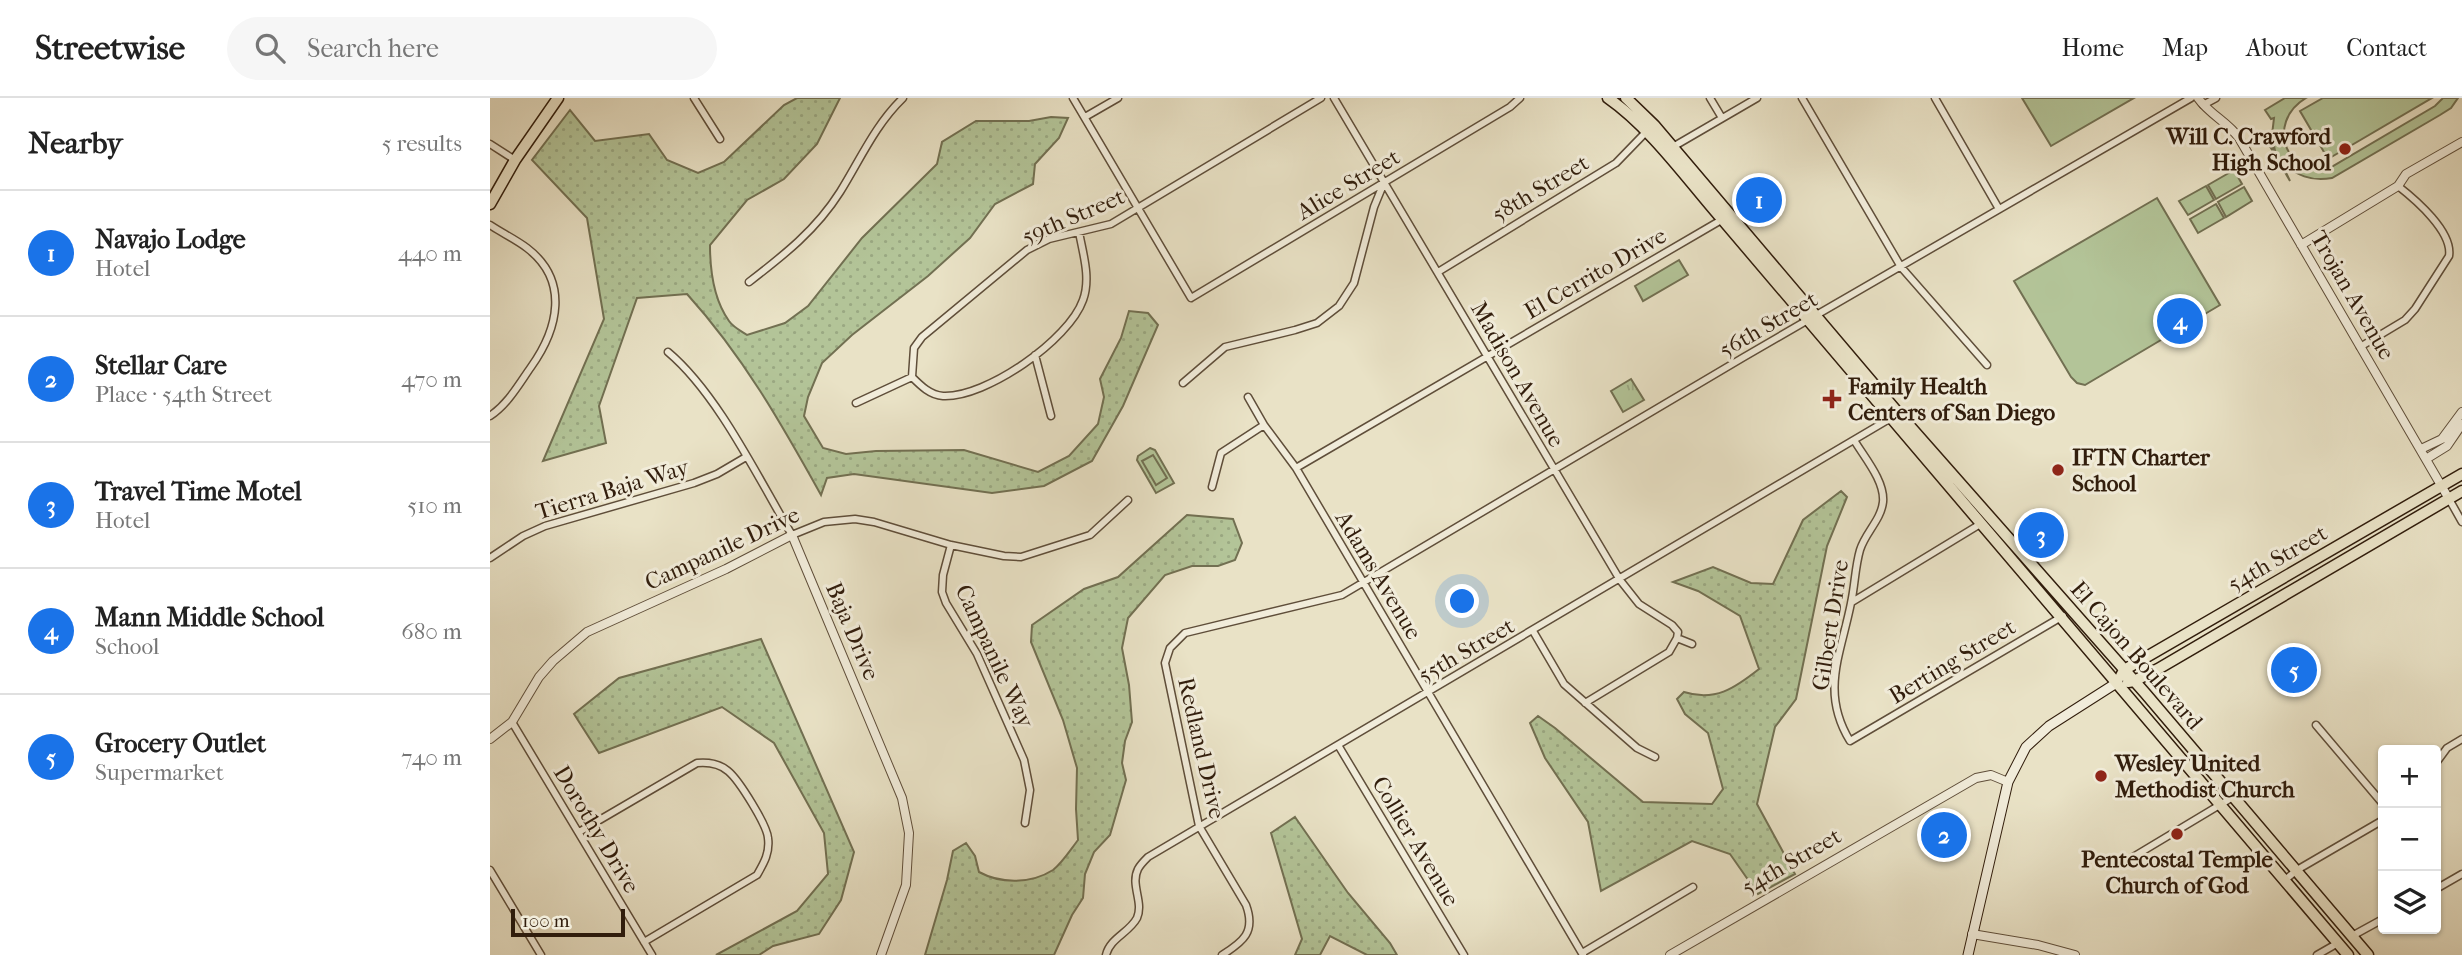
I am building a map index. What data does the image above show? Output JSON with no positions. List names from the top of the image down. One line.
{"streets":{"main road":["54th Street","El Cajon Boulevard"],"street":["Alice Street","58th Street","59th Street","El Cerrito Drive","Trojan Avenue","56th Street","Madison Avenue","Tierra Baja Way","Campanile Drive","Adams Avenue","Gilbert Drive","Baja Drive","55th Street","Campanile Way","Berting Street","Redland Drive","Dorothy Drive","Collier Avenue"]},"crossings":[["Alice Street","59th Street"],["Alice Street","Madison Avenue"],["58th Street","Madison Avenue"],["58th Street","El Cajon Boulevard"],["El Cerrito Drive","Madison Avenue"],["El Cerrito Drive","Adams Avenue"],["El Cerrito Drive","El Cajon Boulevard"],["Trojan Avenue","54th Street"],["56th Street","Madison Avenue"],["56th Street","Adams Avenue"],["56th Street","El Cajon Boulevard"],["56th Street","Redland Drive"],["Madison Avenue","55th Street"],["Tierra Baja Way","Baja Drive"],["Campanile Drive","Baja Drive"],["Campanile Drive","Campanile Way"],["Campanile Drive","Dorothy Drive"],["54th Street","El Cajon Boulevard"],["Adams Avenue","55th Street"],["Adams Avenue","Redland Drive"],["Gilbert Drive","55th Street"],["Gilbert Drive","Berting Street"],["55th Street","El Cajon Boulevard"],["55th Street","Redland Drive"],["55th Street","Collier Avenue"],["El Cajon Boulevard","Berting Street"]],"places":{"other":["Will C. Crawford High School","IFTN Charter School","Wesley United Methodist Church","Pentecostal Temple Church of God"],"health":["Family Health Centers of San Diego"]},"scale_bar":"100 m","page":{"header":"Streetwise","search":"Search here","nav":["Home","Map","About","Contact"],"heading":["Nearby","5 results"],"pins":["1","4","3","5","2"],"list":[{"mark":"1","name":"Navajo Lodge","note":"Hotel","value":"440 m"},{"mark":"2","name":"Stellar Care","note":"Place · 54th Street","value":"470 m"},{"mark":"3","name":"Travel Time Motel","note":"Hotel","value":"510 m"},{"mark":"4","name":"Mann Middle School","note":"School","value":"680 m"},{"mark":"5","name":"Grocery Outlet","note":"Supermarket","value":"740 m"}],"map_buttons":["+","−"],"scale":"100 m"}}
